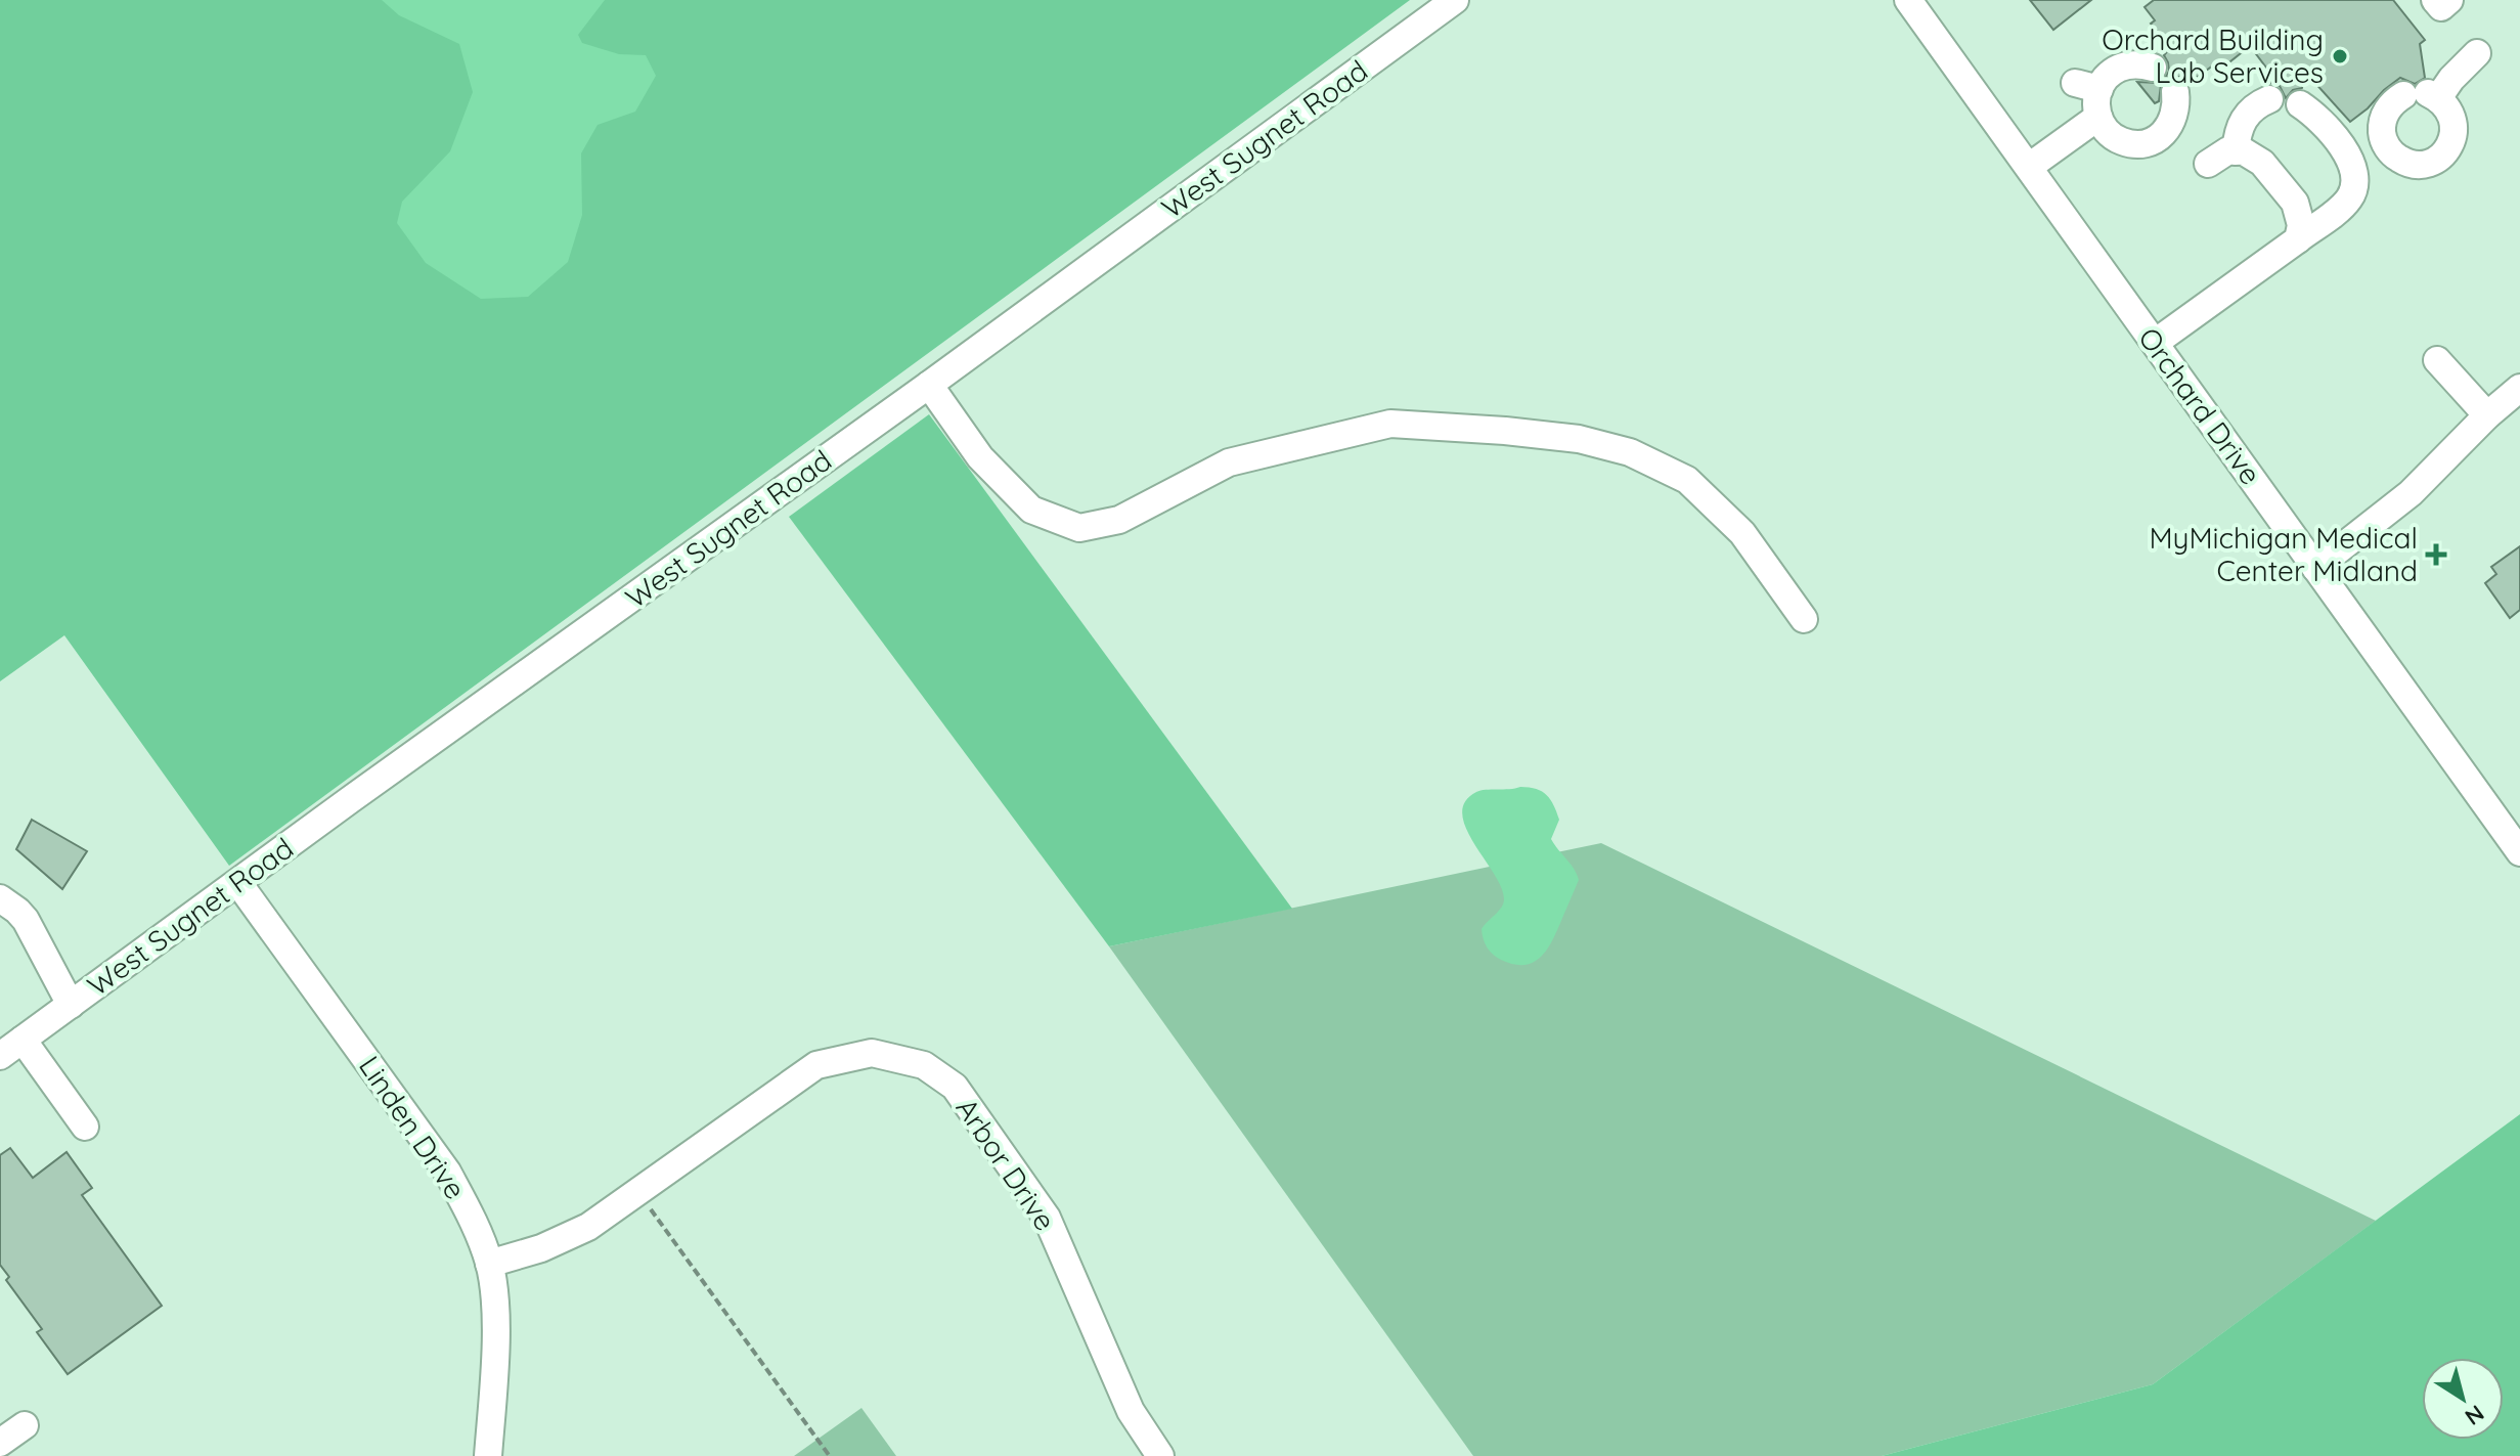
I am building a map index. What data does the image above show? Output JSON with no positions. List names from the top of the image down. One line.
{"streets":{"street":["West Sugnet Road","Orchard Drive","Linden Drive","Arbor Drive"]},"crossings":[["West Sugnet Road","Linden Drive"],["Linden Drive","Arbor Drive"]],"places":{"other":["Orchard Building Lab Services"],"health":["MyMichigan Medical Center Midland"]},"north":"bottom right"}
